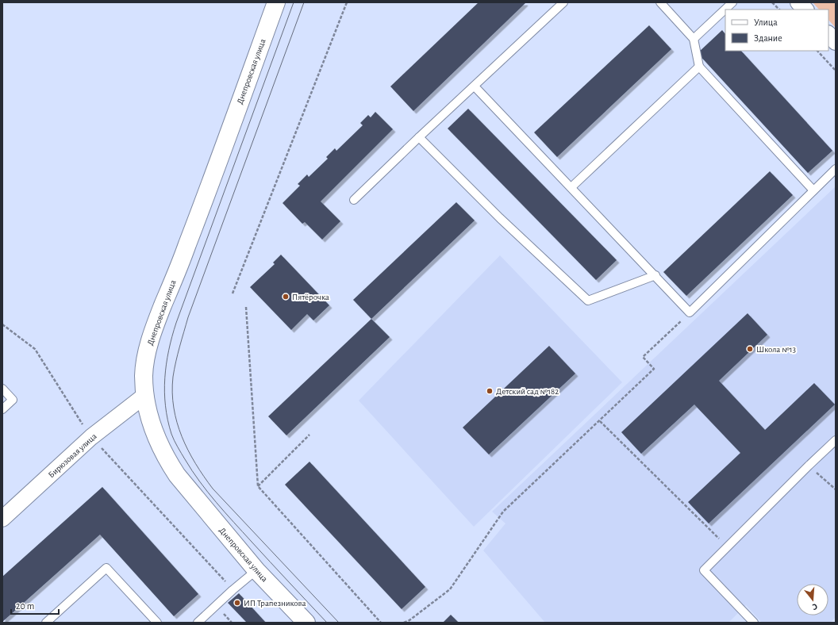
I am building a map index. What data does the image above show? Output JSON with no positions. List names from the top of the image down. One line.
{"streets":{"street":["Днепровская улица","Бирюзовая улица"]},"crossings":[["Днепровская улица","Бирюзовая улица"]],"places":["Пятёрочка","Школа №13","Детский сад №182","ИП Трапезникова"],"legend":["Улица","Здание"],"scale_bar":"20 m","north":"bottom"}
